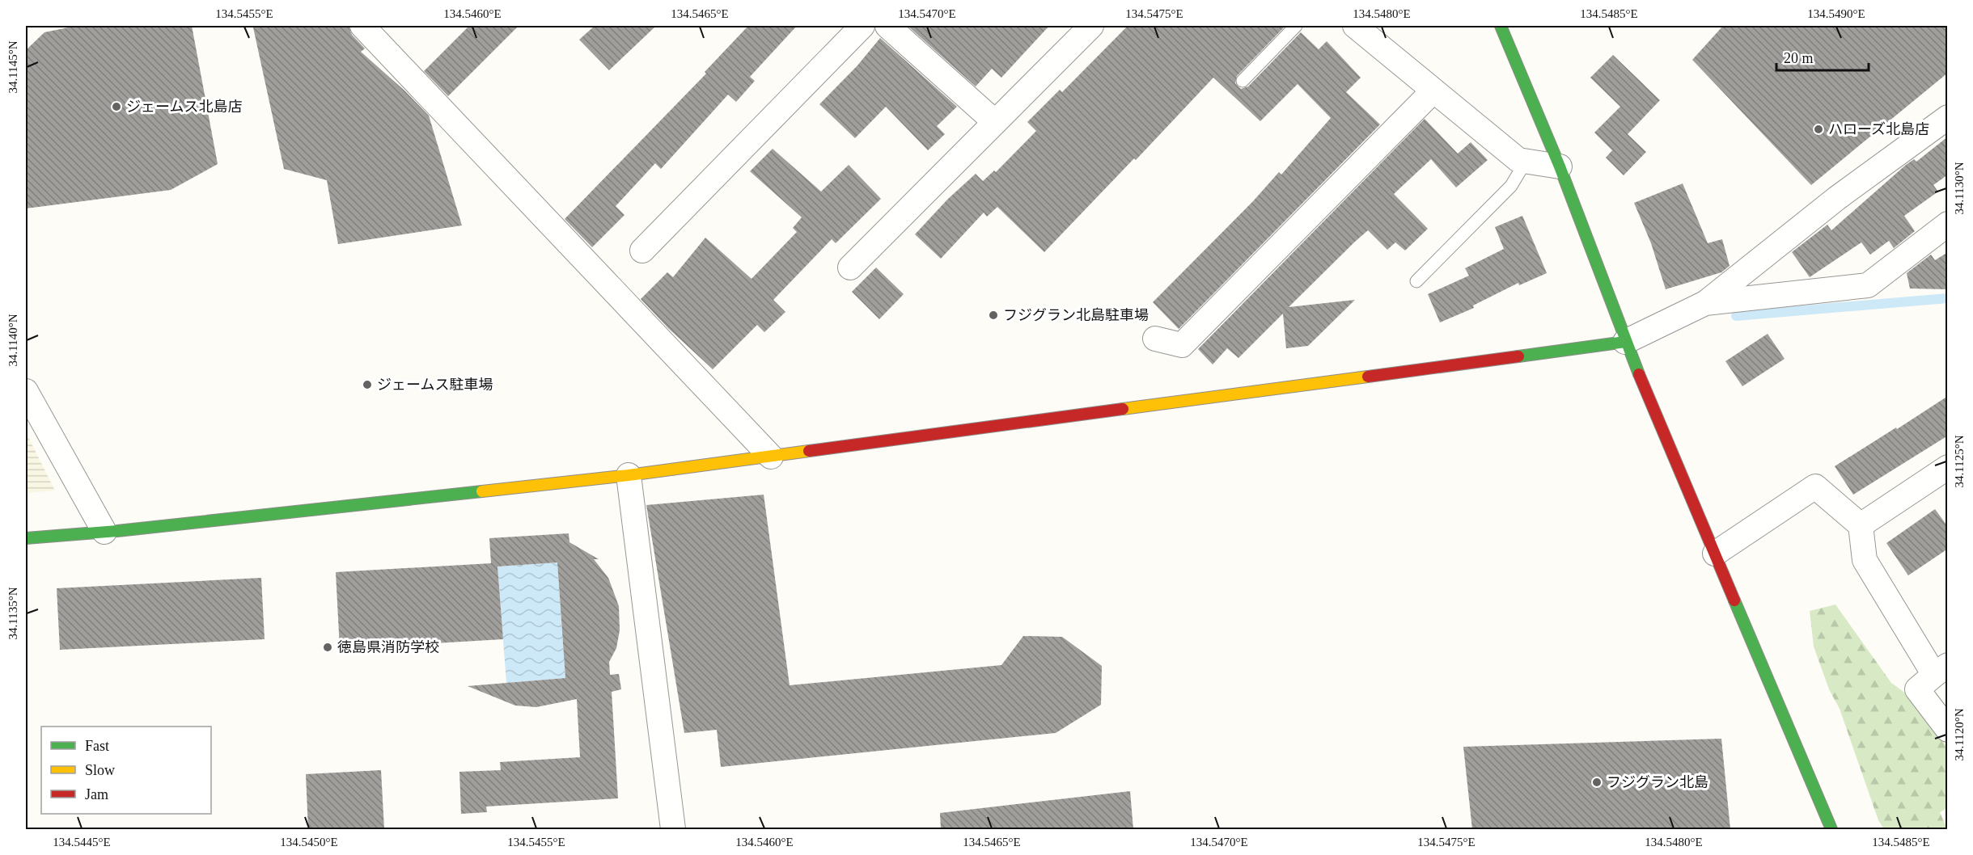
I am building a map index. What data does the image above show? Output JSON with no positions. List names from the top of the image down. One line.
{"places":["ジェームス北島店","ハローズ北島店","フジグラン北島駐車場","ジェームス駐車場","徳島県消防学校","フジグラン北島"],"legend":["Fast","Slow","Jam"],"scale_bar":"20 m","coordinates":["134.5455°E","134.5460°E","134.5465°E","134.5470°E","134.5475°E","134.5480°E","134.5485°E","134.5490°E","34.1145°N","34.1130°N","34.1140°N","34.1125°N","34.1135°N","34.1120°N","134.5445°E","134.5450°E"]}
